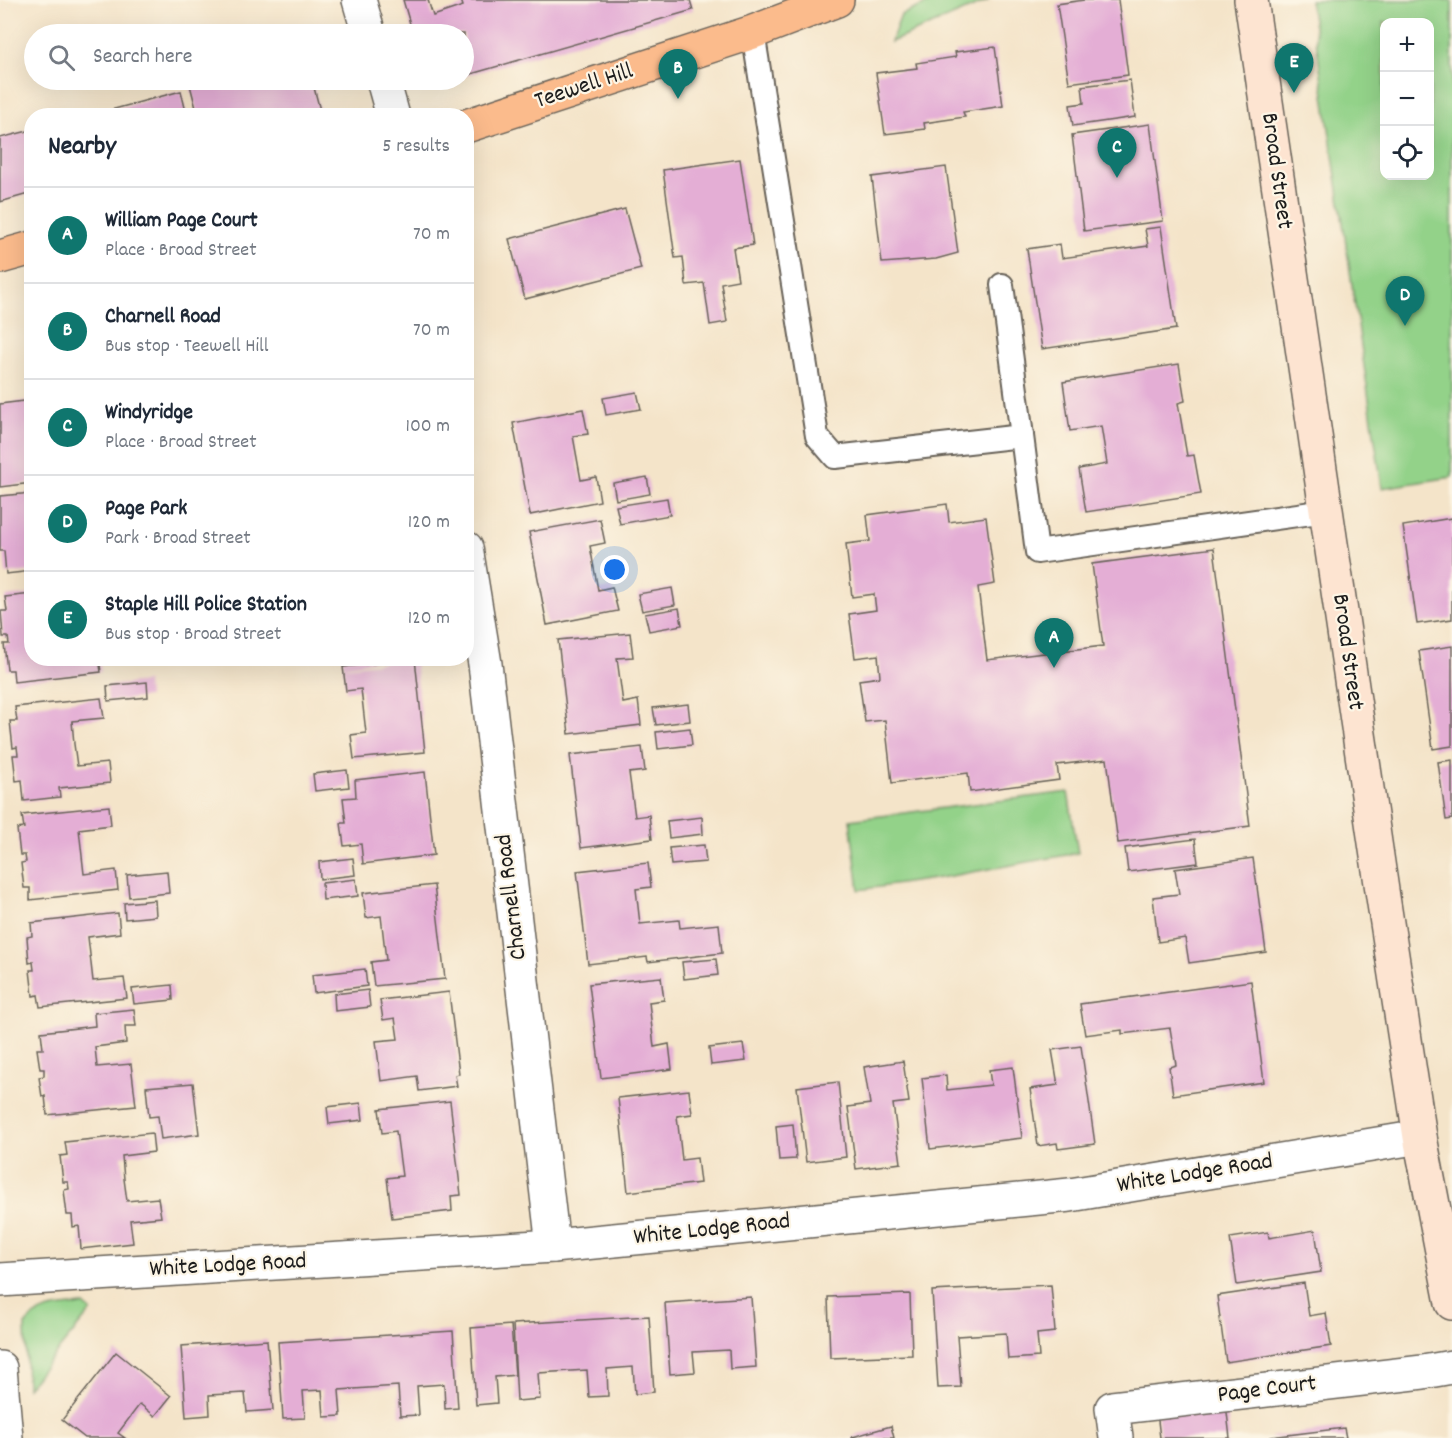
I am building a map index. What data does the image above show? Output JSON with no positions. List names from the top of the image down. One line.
{"streets":{"main road":["Teewell Hill","Broad Street"],"street":["Charnell Road","White Lodge Road","Page Court"]},"crossings":[["Broad Street","White Lodge Road"],["Charnell Road","White Lodge Road"]],"page":{"map_buttons":["+","−"],"search":"Search here","pins":["E","B","C","D","A"],"heading":["Nearby","5 results"],"list":[{"mark":"A","name":"William Page Court","note":"Place · Broad Street","value":"70 m"},{"mark":"B","name":"Charnell Road","note":"Bus stop · Teewell Hill","value":"70 m"},{"mark":"C","name":"Windyridge","note":"Place · Broad Street","value":"100 m"},{"mark":"D","name":"Page Park","note":"Park · Broad Street","value":"120 m"},{"mark":"E","name":"Staple Hill Police Station","note":"Bus stop · Broad Street","value":"120 m"}]}}
